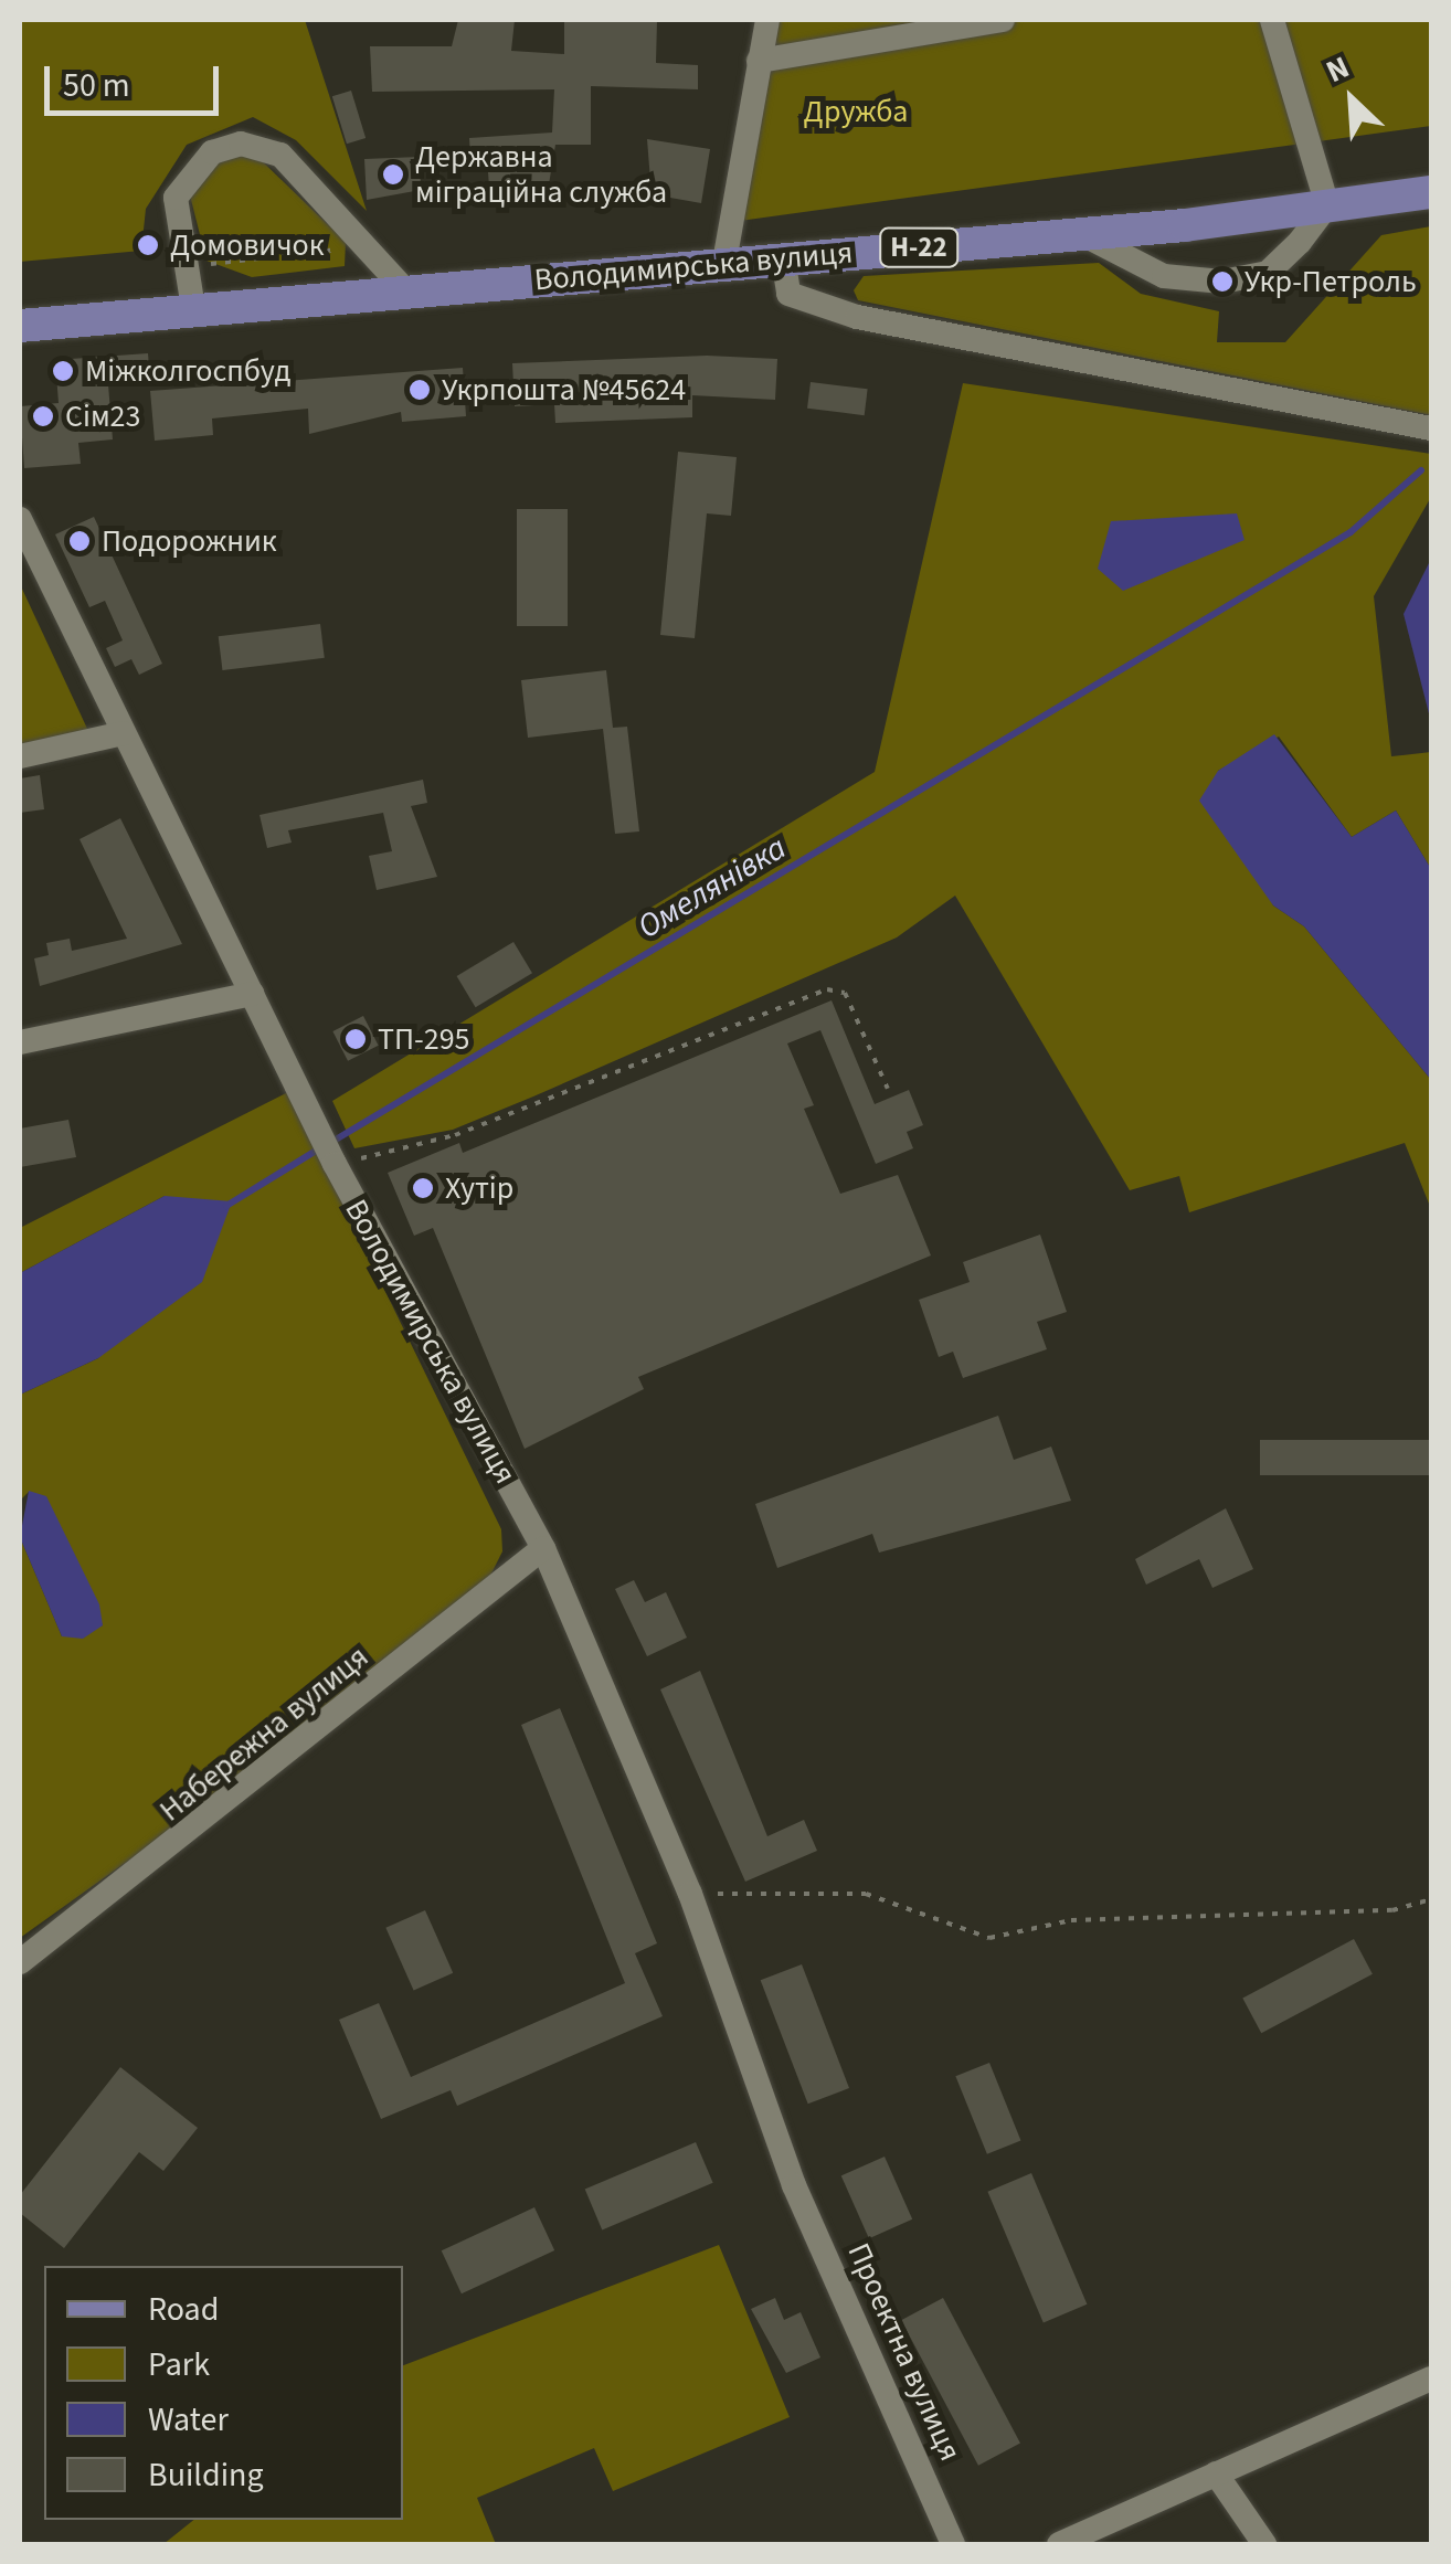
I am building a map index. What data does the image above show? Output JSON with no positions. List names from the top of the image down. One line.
{"streets":{"main road":["Н-22","Володимирська вулиця"],"street":["Набережна вулиця","Проектна вулиця"]},"crossings":[["Володимирська вулиця","Набережна вулиця"],["Володимирська вулиця","Проектна вулиця"]],"water":["Омелянівка"],"parks":["Дружба"],"places":["Державна міграційна служба","Домовичок","Укр-Петроль","Міжколгоспбуд","Укрпошта №45624","Сім23","Подорожник","ТП-295","Хутір"],"legend":["Road","Park","Water","Building"],"scale_bar":"50 m","north":"top left"}
